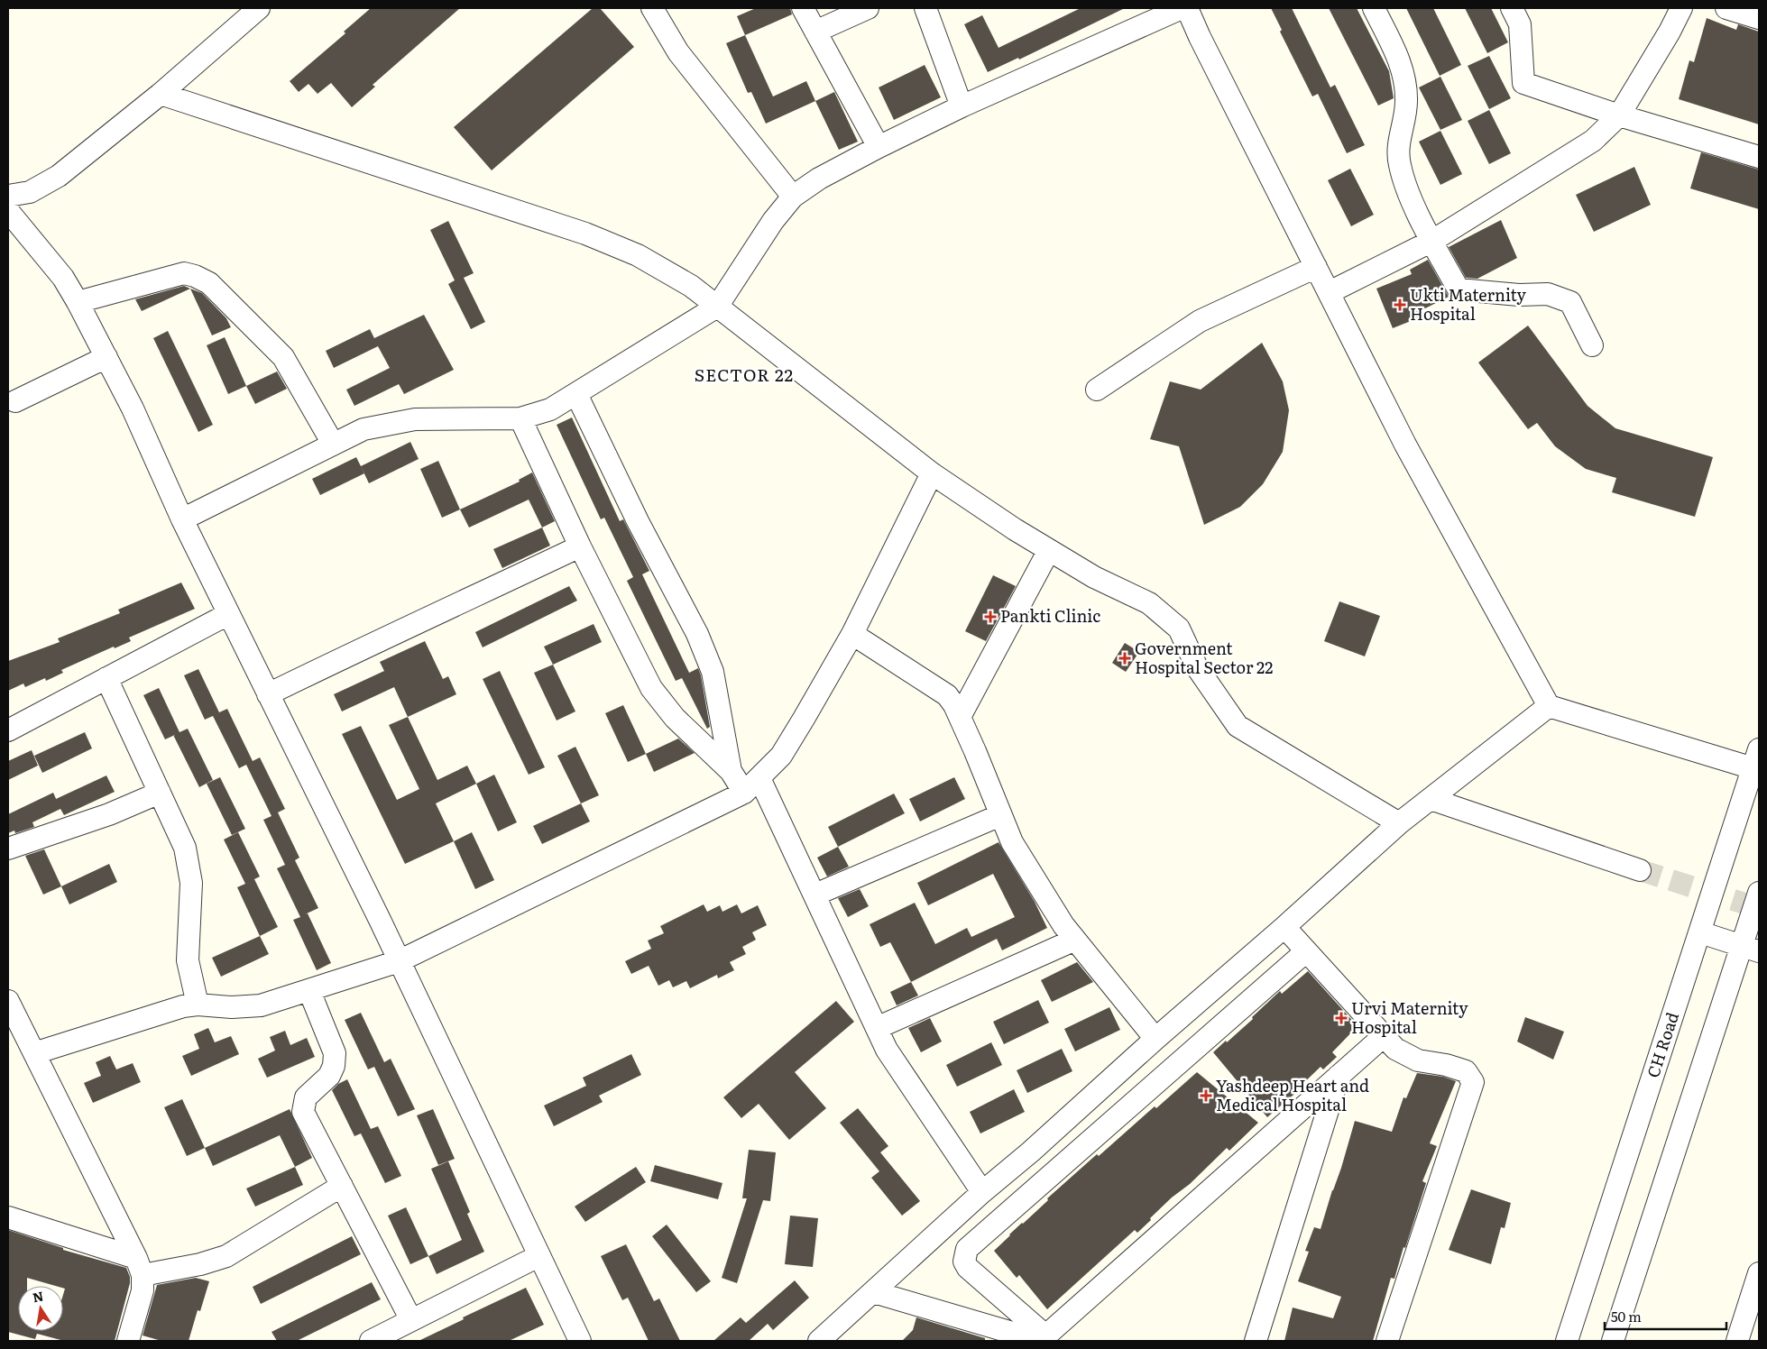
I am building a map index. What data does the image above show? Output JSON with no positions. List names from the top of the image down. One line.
{"streets":{"street":["CH Road"]},"districts":["SECTOR 22"],"places":{"health":["Ukti Maternity Hospital","Pankti Clinic","Government Hospital Sector 22","Urvi Maternity Hospital","Yashdeep Heart and Medical Hospital"]},"scale_bar":"50 m","north":"top"}
